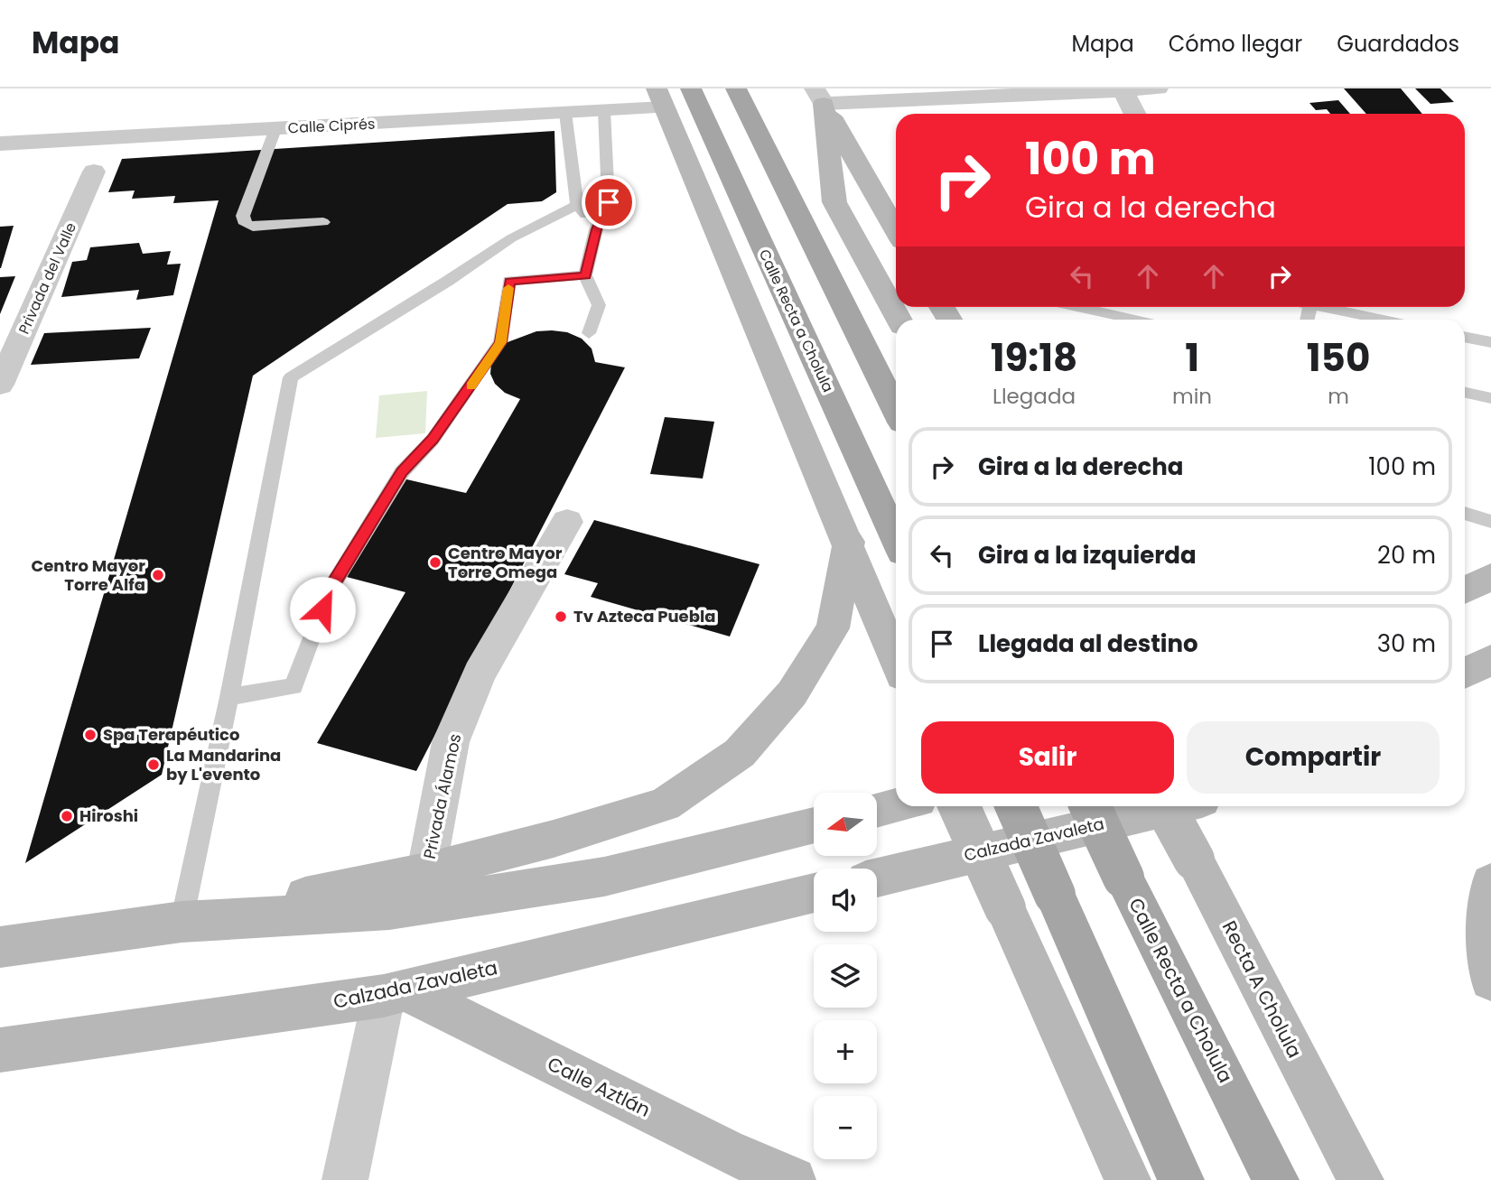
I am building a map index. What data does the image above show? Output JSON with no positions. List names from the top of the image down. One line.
{"streets":{"main road":["Calle Recta a Cholula","Calzada Zavaleta","Recta A Cholula","Calle Aztlán"],"street":["Calle Ciprés","Privada del Valle","Privada Álamos"]},"crossings":[["Calzada Zavaleta","Calle Aztlán"]],"places":["Centro Mayor Torre Omega","Centro Mayor Torre Alfa","Tv Azteca Puebla","Spa Terapéutico","La Mandarina by L'evento","Hiroshi"],"north":"left","page":{"header":"Mapa","nav":["Mapa","Cómo llegar","Guardados"],"turn":["100 m","Gira a la derecha"],"eta":["19:18","Llegada","1","min","150","m"],"list":[{"name":"Gira a la derecha","value":"100 m"},{"name":"Gira a la izquierda","value":"20 m"},{"name":"Llegada al destino","value":"30 m"}],"buttons":["Salir","Compartir"],"map_buttons":["+","−"]}}
